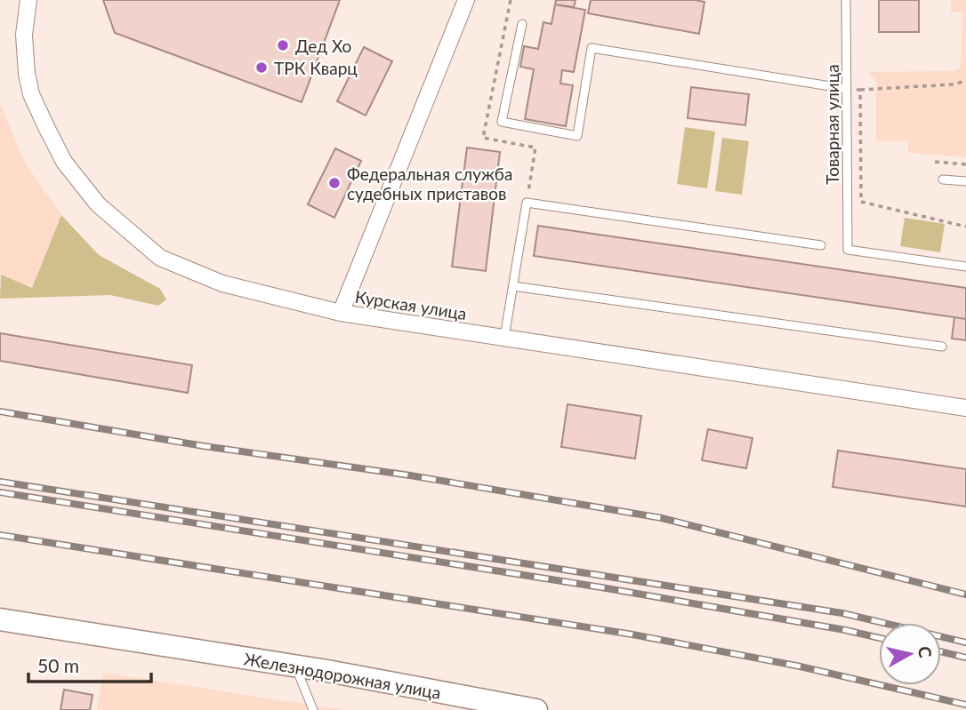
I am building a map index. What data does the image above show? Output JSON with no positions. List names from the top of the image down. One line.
{"streets":{"main road":["Железнодорожная улица"],"street":["Курская улица"],"lane":["Товарная улица"]},"places":["Дед Хо","ТРК Кварц","Федеральная служба судебных приставов"],"scale_bar":"50 m","north":"right"}
